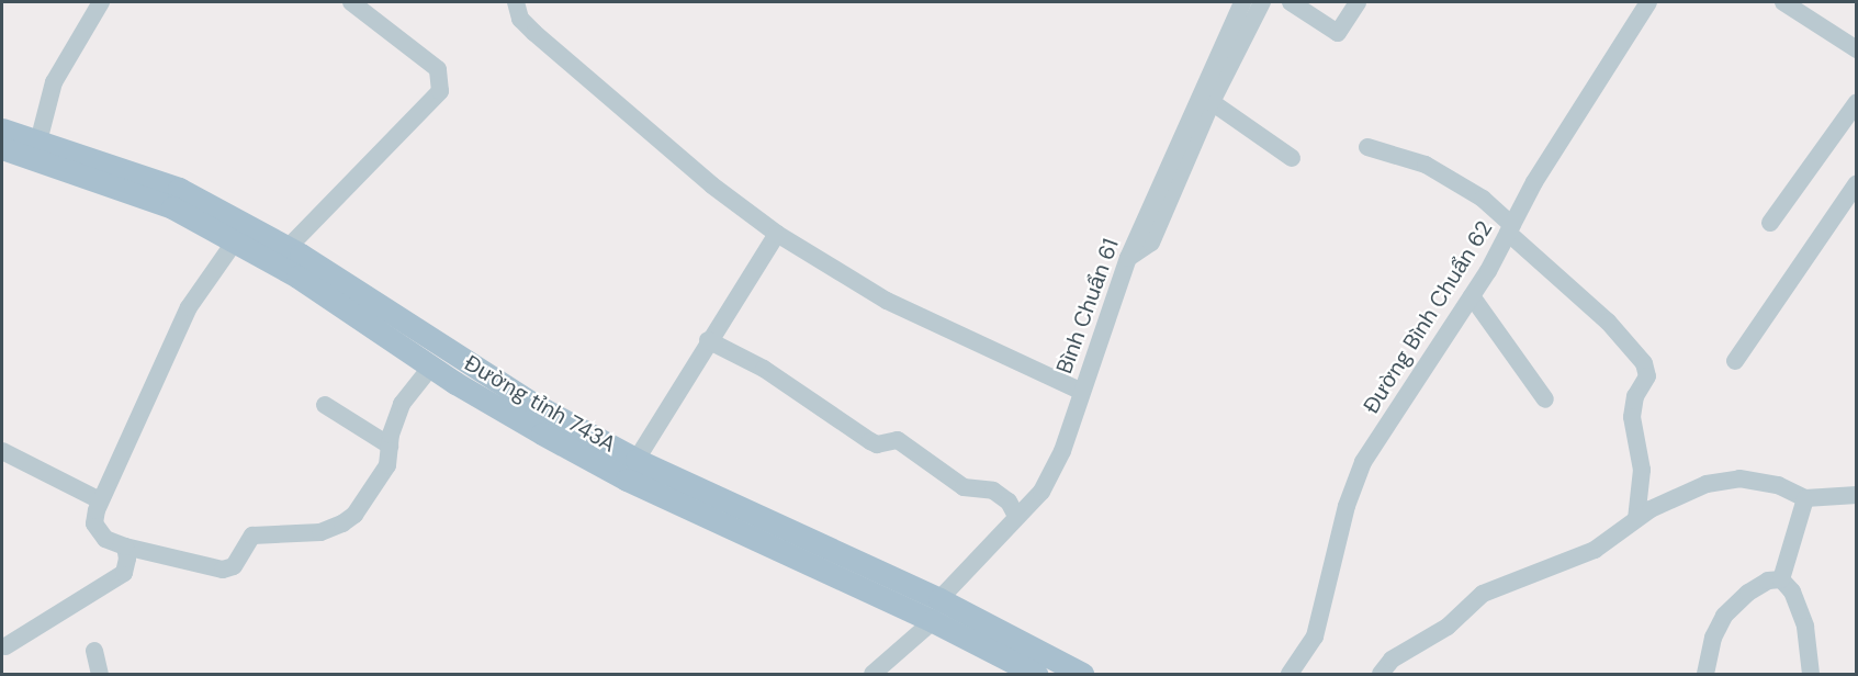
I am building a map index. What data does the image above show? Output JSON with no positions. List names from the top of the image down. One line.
{"streets":{"main road":["Đường tỉnh 743A"],"street":["Bình Chuẩn 61","Đường Bình Chuẩn 62"]},"crossings":[["Bình Chuẩn 61","Đường tỉnh 743A"]]}
